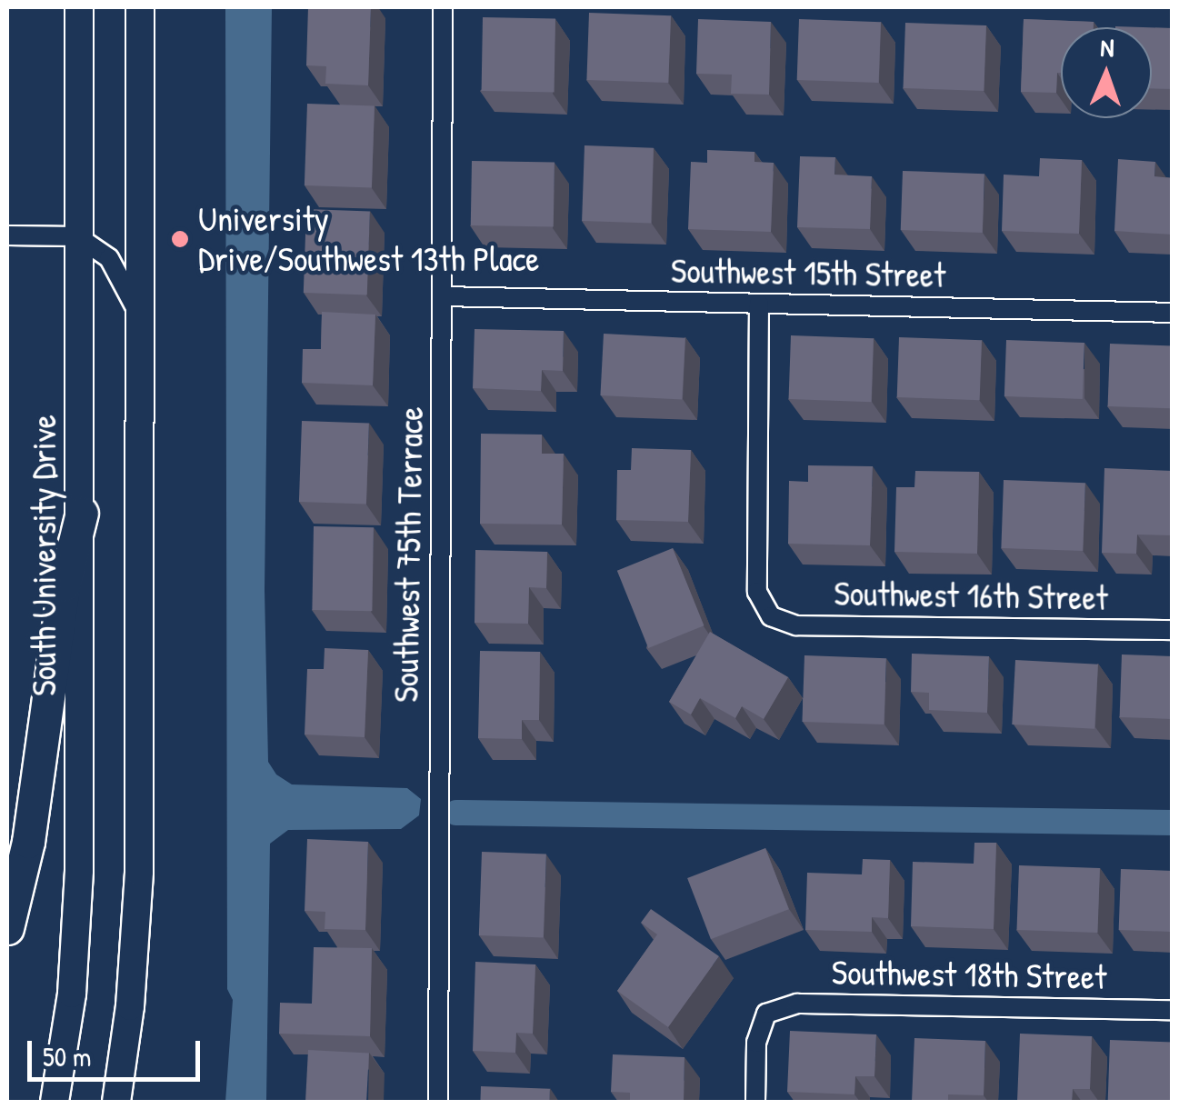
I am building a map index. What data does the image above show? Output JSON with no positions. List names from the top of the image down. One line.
{"streets":{"main road":["South University Drive"],"street":["Southwest 15th Street","Southwest 75th Terrace","Southwest 16th Street","Southwest 18th Street"]},"crossings":[["Southwest 15th Street","Southwest 75th Terrace"],["Southwest 15th Street","Southwest 16th Street"]],"places":["University Drive/Southwest 13th Place"],"scale_bar":"50 m","north":"top"}
